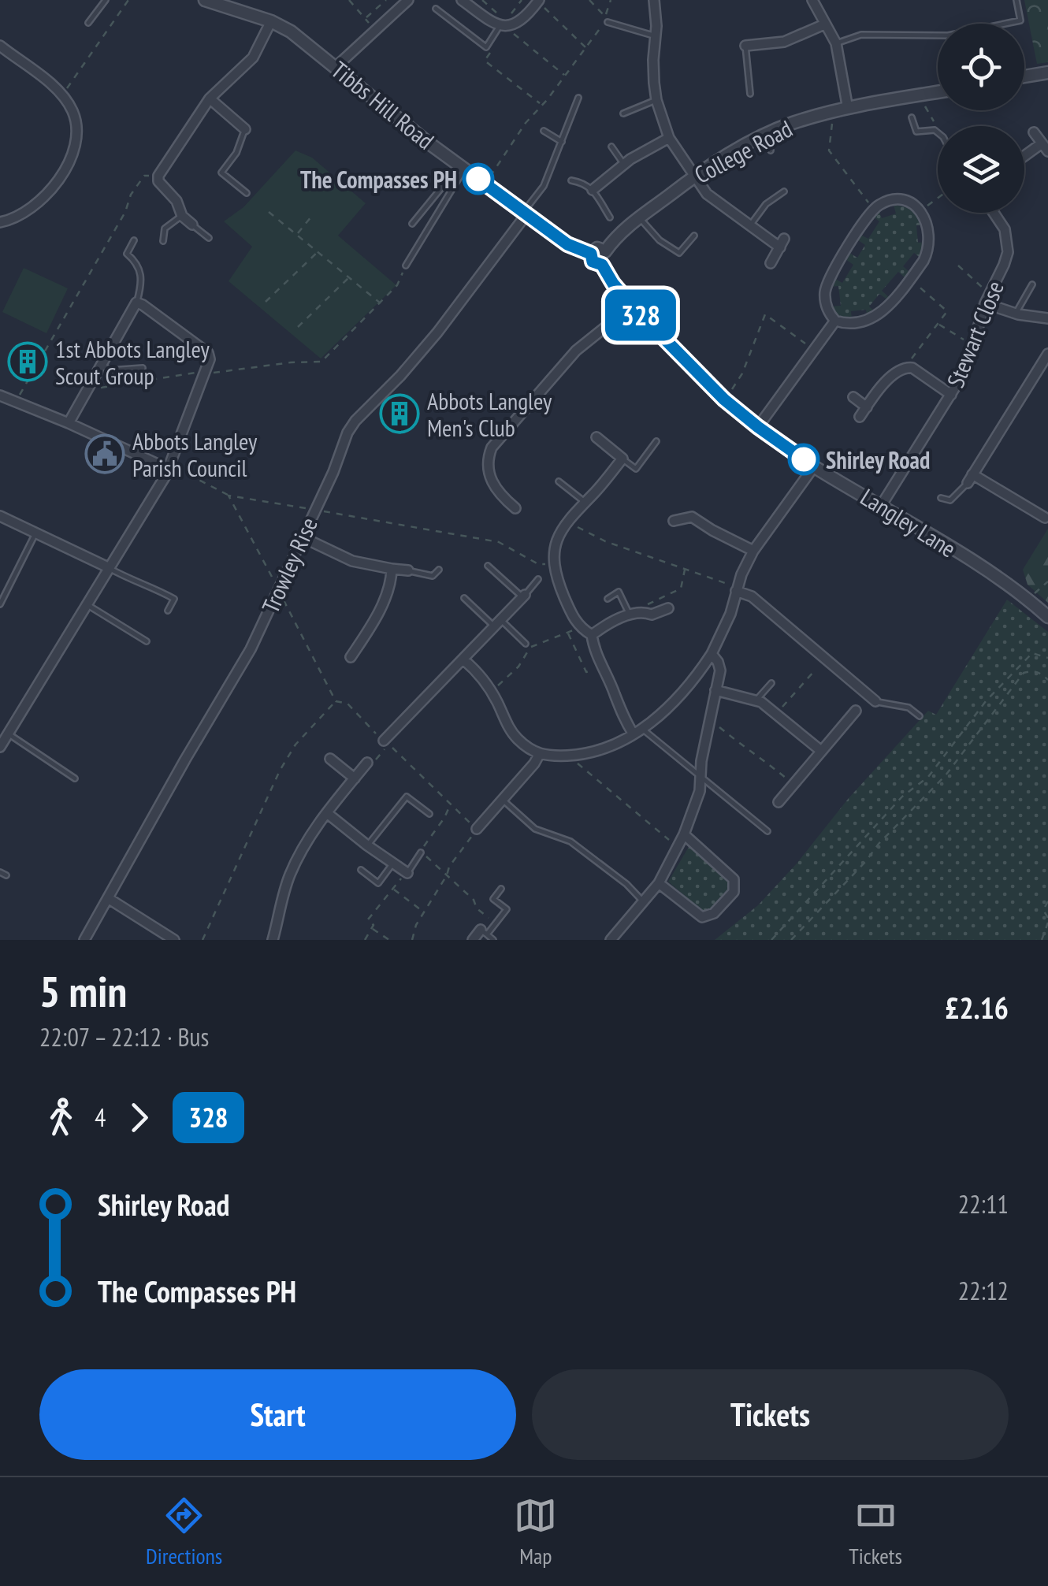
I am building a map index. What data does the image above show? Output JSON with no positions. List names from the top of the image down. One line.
{"streets":{"street":["Tibbs Hill Road","College Road","Stewart Close","Langley Lane","Trowley Rise"]},"crossings":[["Tibbs Hill Road","College Road"],["Tibbs Hill Road","Langley Lane"],["Tibbs Hill Road","Trowley Rise"],["College Road","Langley Lane"],["Stewart Close","Langley Lane"]],"places":{"other":["The Compasses PH","Shirley Road"],"building":["1st Abbots Langley Scout Group","Abbots Langley Men's Club"],"public building":["Abbots Langley Parish Council"]},"lines":["bus line 328"],"page":{"on_map":"328","heading":["5 min","22:07 – 22:12 · Bus","£2.16"],"legs":["4","328"],"list":[{"name":"Shirley Road","value":"22:11"},{"name":"The Compasses PH","value":"22:12"}],"buttons":["Start","Tickets"],"tabs":["Directions","Map","Tickets"]}}
